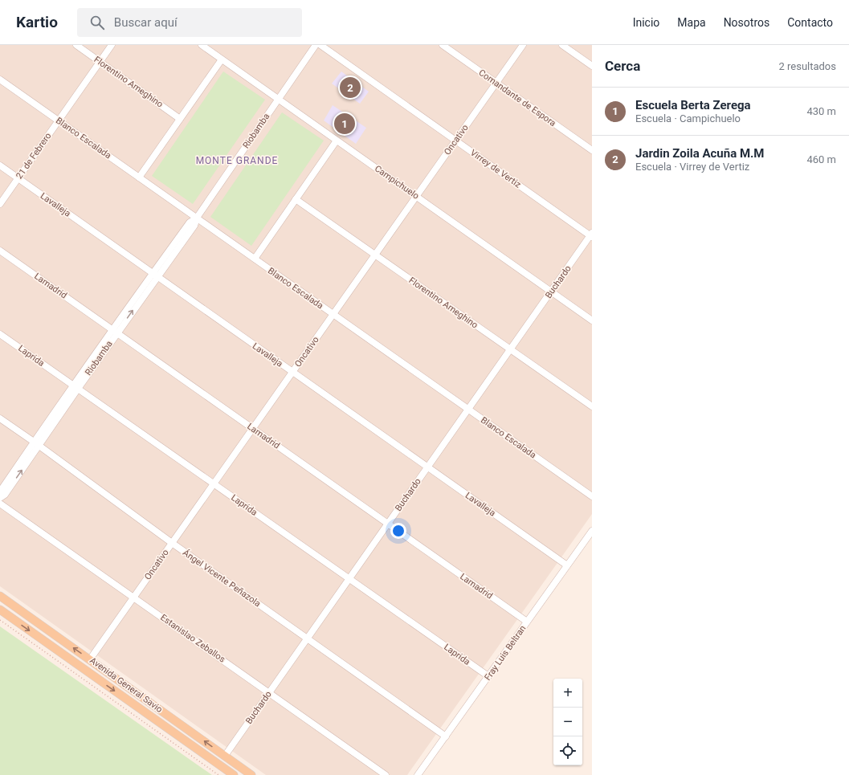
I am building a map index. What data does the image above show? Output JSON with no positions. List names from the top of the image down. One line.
{"streets":{"main road":["Avenida General Savio"],"street":["Florentino Ameghino","Comandante de Espora","Riobamba","Blanco Escalada","Oncativo","21 de Febrero","Virrey de Vertiz","Campichuelo","Lavalleja","Buchardo","Lamadrid","Laprida","Ángel Vicente Peñazola","Estanislao Zeballos","Fray Luis Beltran"]},"crossings":[["Florentino Ameghino","Oncativo"],["Florentino Ameghino","21 de Febrero"],["Florentino Ameghino","Buchardo"],["Comandante de Espora","Oncativo"],["Riobamba","Blanco Escalada"],["Riobamba","Campichuelo"],["Riobamba","Lavalleja"],["Riobamba","Lamadrid"],["Riobamba","Laprida"],["Riobamba","Ángel Vicente Peñazola"],["Blanco Escalada","Oncativo"],["Blanco Escalada","21 de Febrero"],["Blanco Escalada","Buchardo"],["Oncativo","Virrey de Vertiz"],["Oncativo","Campichuelo"],["Oncativo","Lavalleja"],["Oncativo","Lamadrid"],["Oncativo","Laprida"],["Oncativo","Ángel Vicente Peñazola"],["Oncativo","Estanislao Zeballos"],["Oncativo","Avenida General Savio"],["21 de Febrero","Lavalleja"],["Virrey de Vertiz","Buchardo"],["Campichuelo","Buchardo"],["Lavalleja","Buchardo"],["Lavalleja","Fray Luis Beltran"],["Buchardo","Lamadrid"],["Buchardo","Laprida"],["Buchardo","Ángel Vicente Peñazola"],["Buchardo","Estanislao Zeballos"],["Buchardo","Avenida General Savio"],["Lamadrid","Fray Luis Beltran"],["Laprida","Fray Luis Beltran"],["Ángel Vicente Peñazola","Fray Luis Beltran"]],"districts":["MONTE GRANDE"],"page":{"header":"Kartio","search":"Buscar aquí","nav":["Inicio","Mapa","Nosotros","Contacto"],"heading":["Cerca","2 resultados"],"pins":["2","1"],"list":[{"mark":"1","name":"Escuela Berta Zerega","note":"Escuela · Campichuelo","value":"430 m"},{"mark":"2","name":"Jardin Zoila Acuña M.M","note":"Escuela · Virrey de Vertiz","value":"460 m"}],"map_buttons":["+","−"]}}
